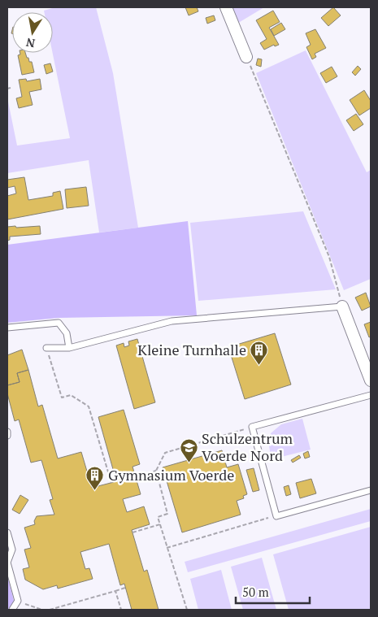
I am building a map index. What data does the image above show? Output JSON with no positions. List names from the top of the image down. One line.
{"places":{"building":["Kleine Turnhalle","Gymnasium Voerde"],"school or university":["Schulzentrum Voerde Nord"]},"scale_bar":"50 m","north":"bottom"}
